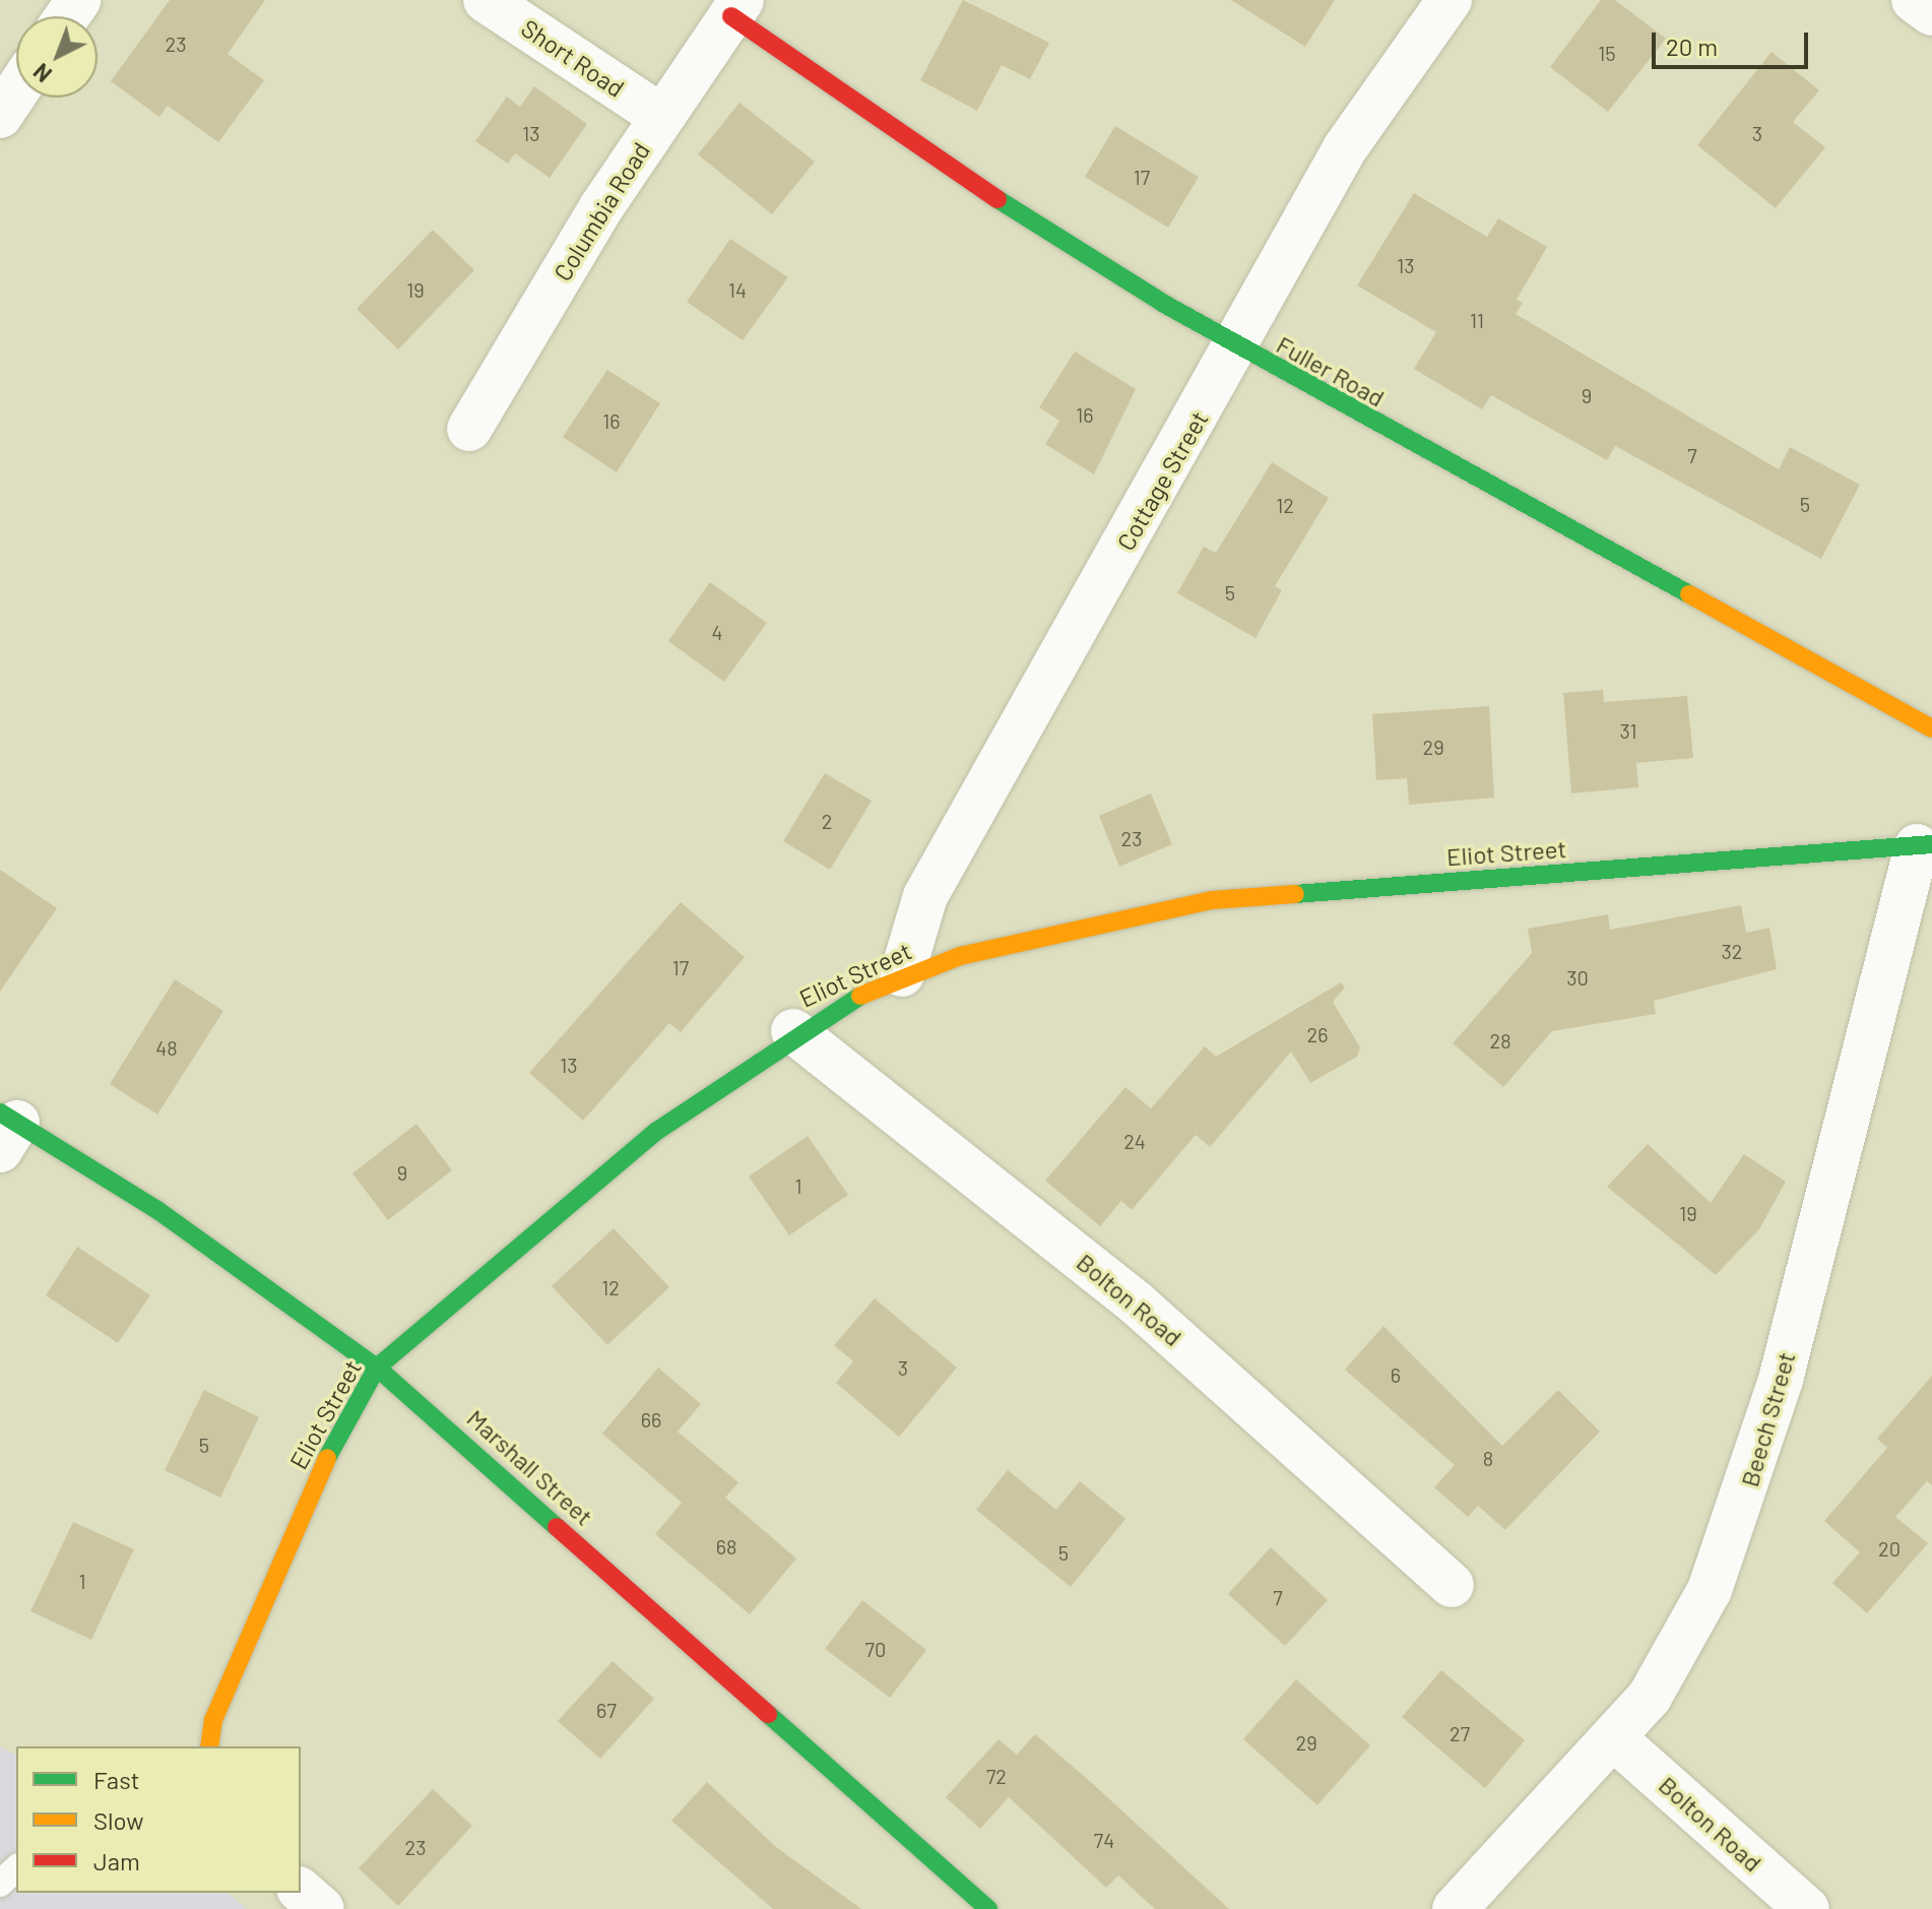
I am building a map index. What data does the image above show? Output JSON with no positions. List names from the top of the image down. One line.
{"streets":{"street":["Short Road","Columbia Road","Fuller Road","Cottage Street","Eliot Street","Bolton Road","Beech Street","Marshall Street"]},"crossings":[["Short Road","Columbia Road"],["Columbia Road","Fuller Road"],["Fuller Road","Cottage Street"],["Cottage Street","Eliot Street"],["Eliot Street","Bolton Road"],["Eliot Street","Beech Street"],["Eliot Street","Marshall Street"],["Bolton Road","Beech Street"]],"house_numbers":["23","15","13","3","17","13","19","14","11","9","16","16","7","5","12","5","4","31","29","2","23","32","17","30","26","28","48","13","24","9","1","19","12","3","6","66","5","8","68","20","5","1","7","70","67","27","29","72","74","23"],"legend":["Fast","Slow","Jam"],"scale_bar":"20 m","north":"bottom left"}
